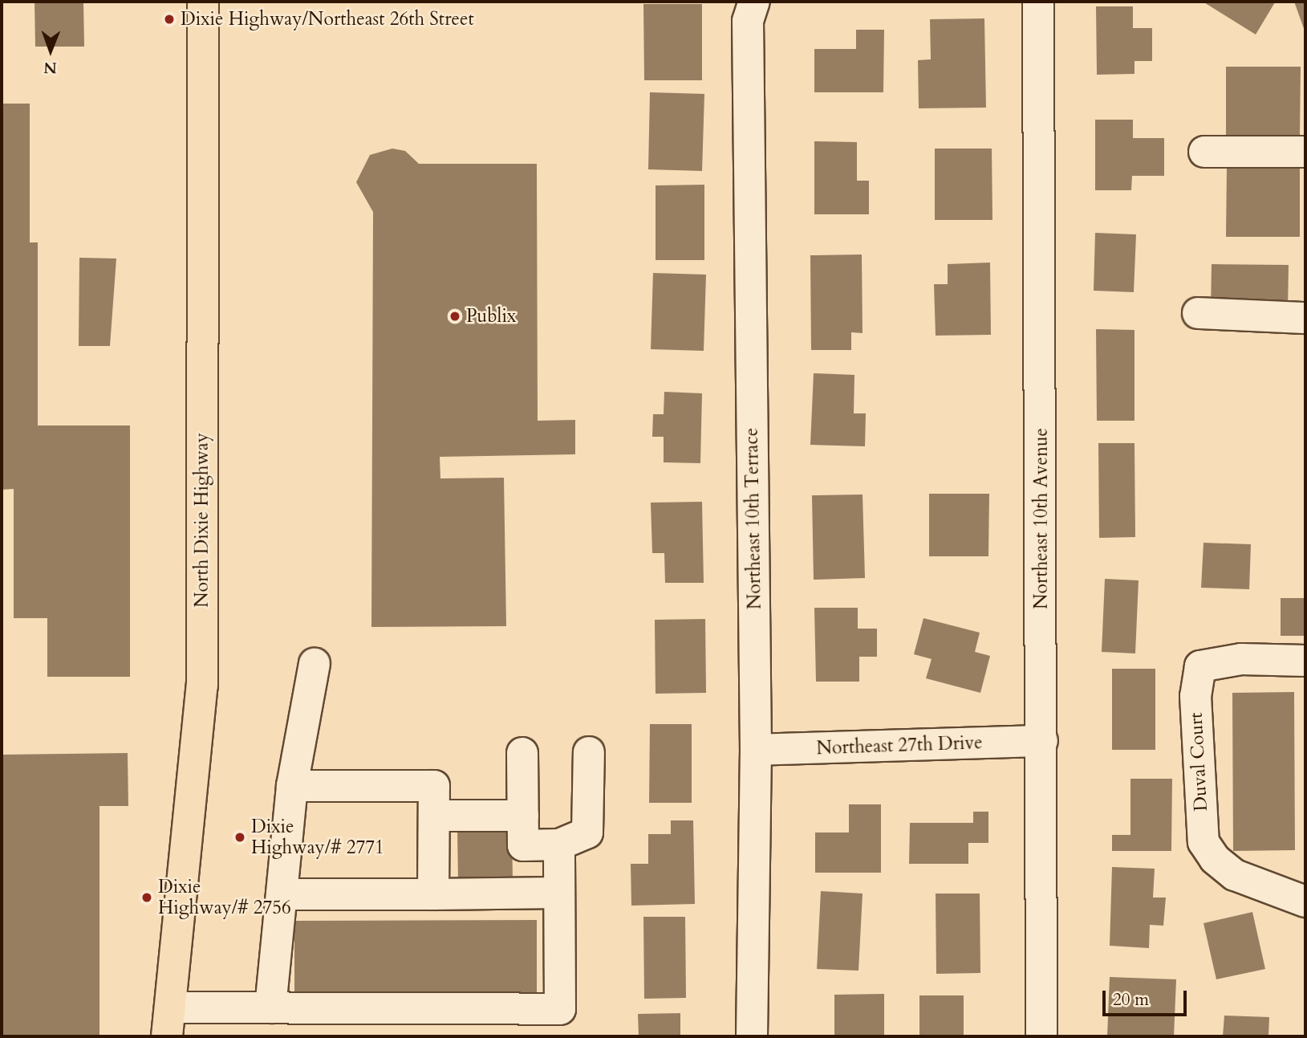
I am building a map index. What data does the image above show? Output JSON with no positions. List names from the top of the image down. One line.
{"streets":{"main road":["North Dixie Highway"],"street":["Northeast 10th Terrace","Northeast 10th Avenue","Northeast 27th Drive","Duval Court"]},"crossings":[["Northeast 10th Terrace","Northeast 27th Drive"],["Northeast 10th Avenue","Northeast 27th Drive"]],"places":["Dixie Highway/Northeast 26th Street","Publix","Dixie Highway/# 2771","Dixie Highway/# 2756"],"scale_bar":"20 m","north":"bottom"}
